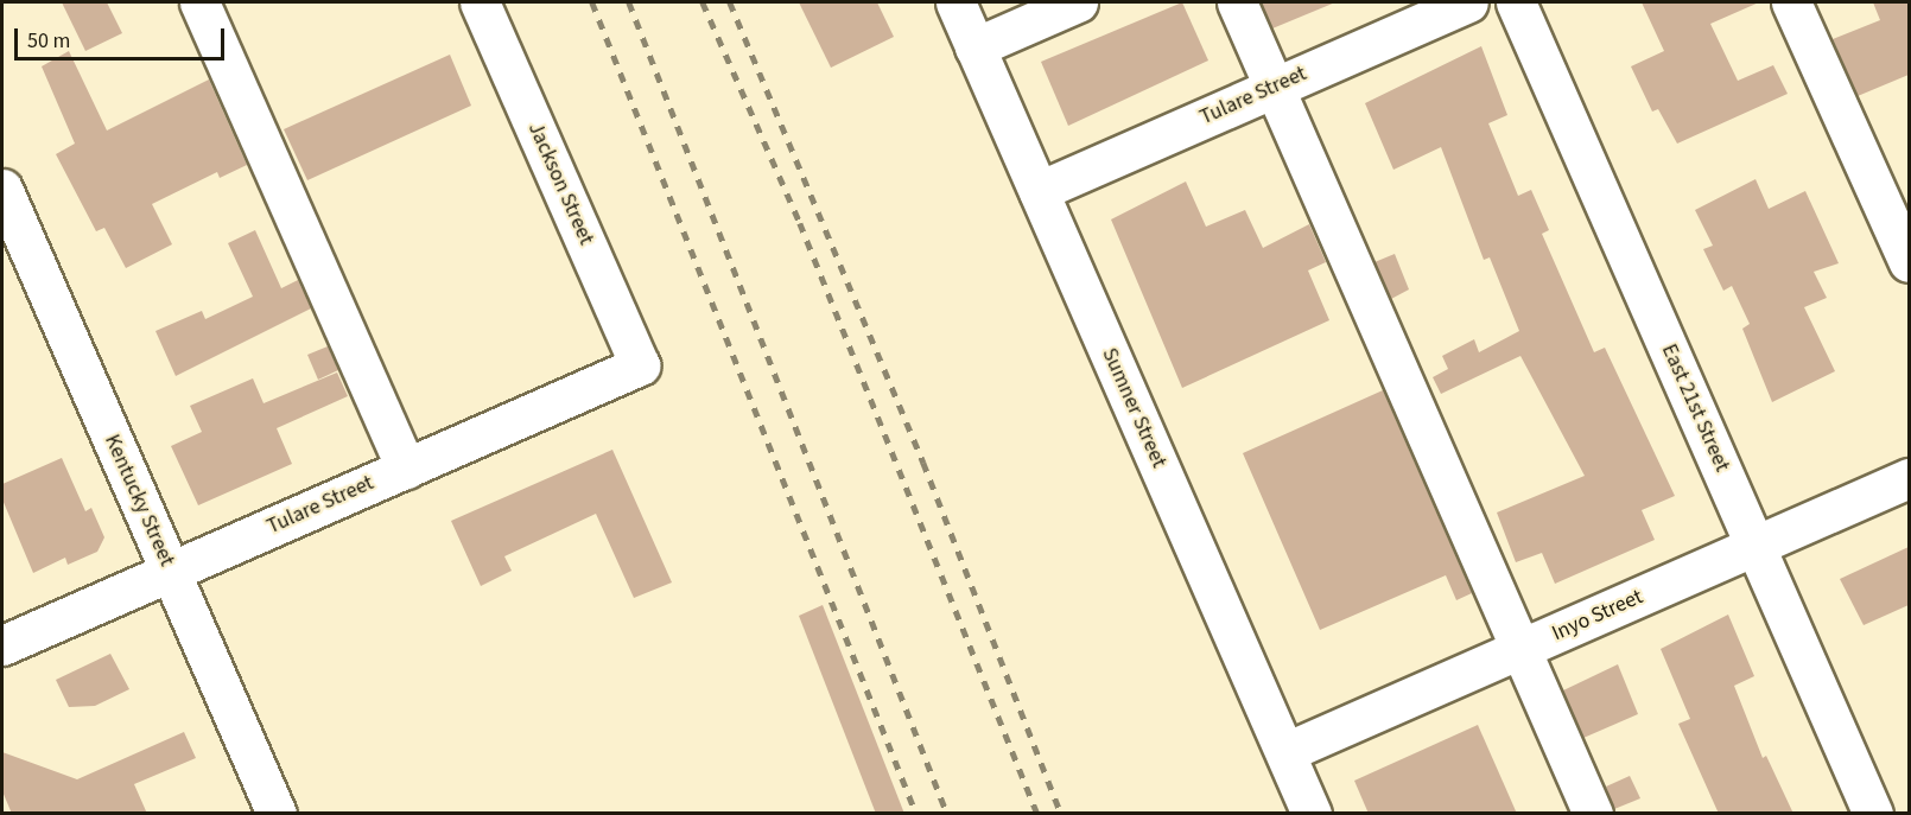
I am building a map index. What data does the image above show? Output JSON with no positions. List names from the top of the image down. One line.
{"streets":{"street":["Tulare Street","Jackson Street","Sumner Street","East 21st Street","Kentucky Street","Inyo Street"]},"crossings":[["Tulare Street","Jackson Street"],["Tulare Street","Sumner Street"],["Tulare Street","Kentucky Street"],["Sumner Street","Inyo Street"],["East 21st Street","Inyo Street"]],"scale_bar":"50 m"}
